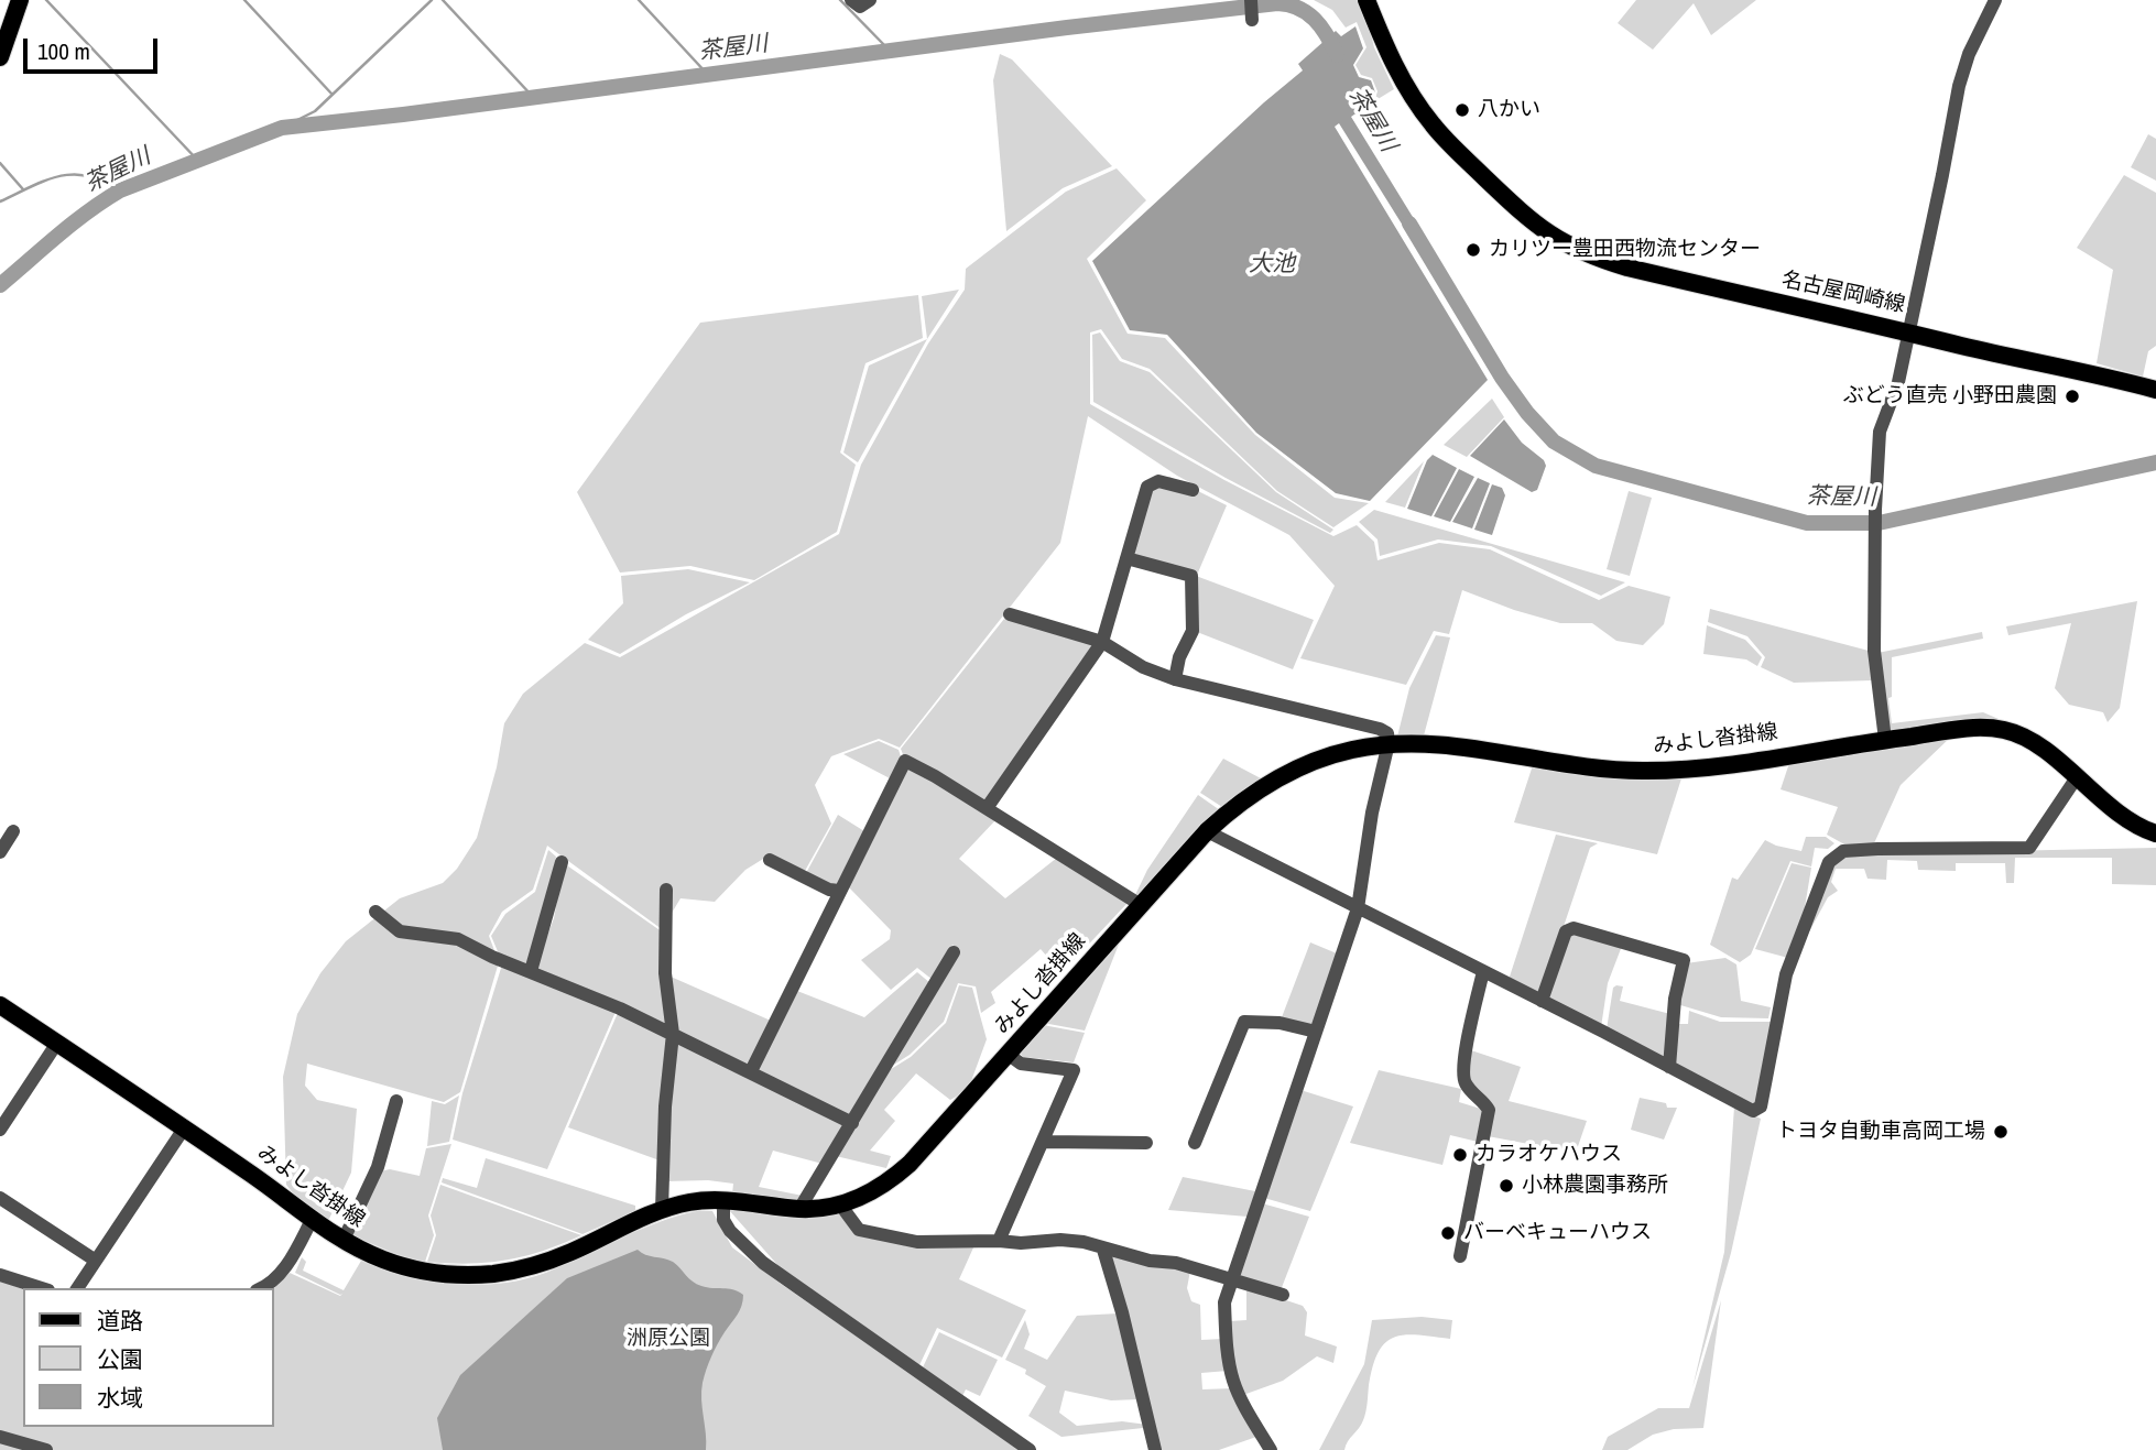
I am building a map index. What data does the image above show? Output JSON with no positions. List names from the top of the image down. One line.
{"streets":{"main road":["名古屋岡崎線","みよし沓掛線"]},"water":["茶屋川","大池"],"parks":["洲原公園"],"places":["八かい","カリツー豊田西物流センター","ぶどう直売 小野田農園","トヨタ自動車高岡工場","カラオケハウス","小林農園事務所","バーベキューハウス"],"legend":["道路","公園","水域"],"scale_bar":"100 m"}
